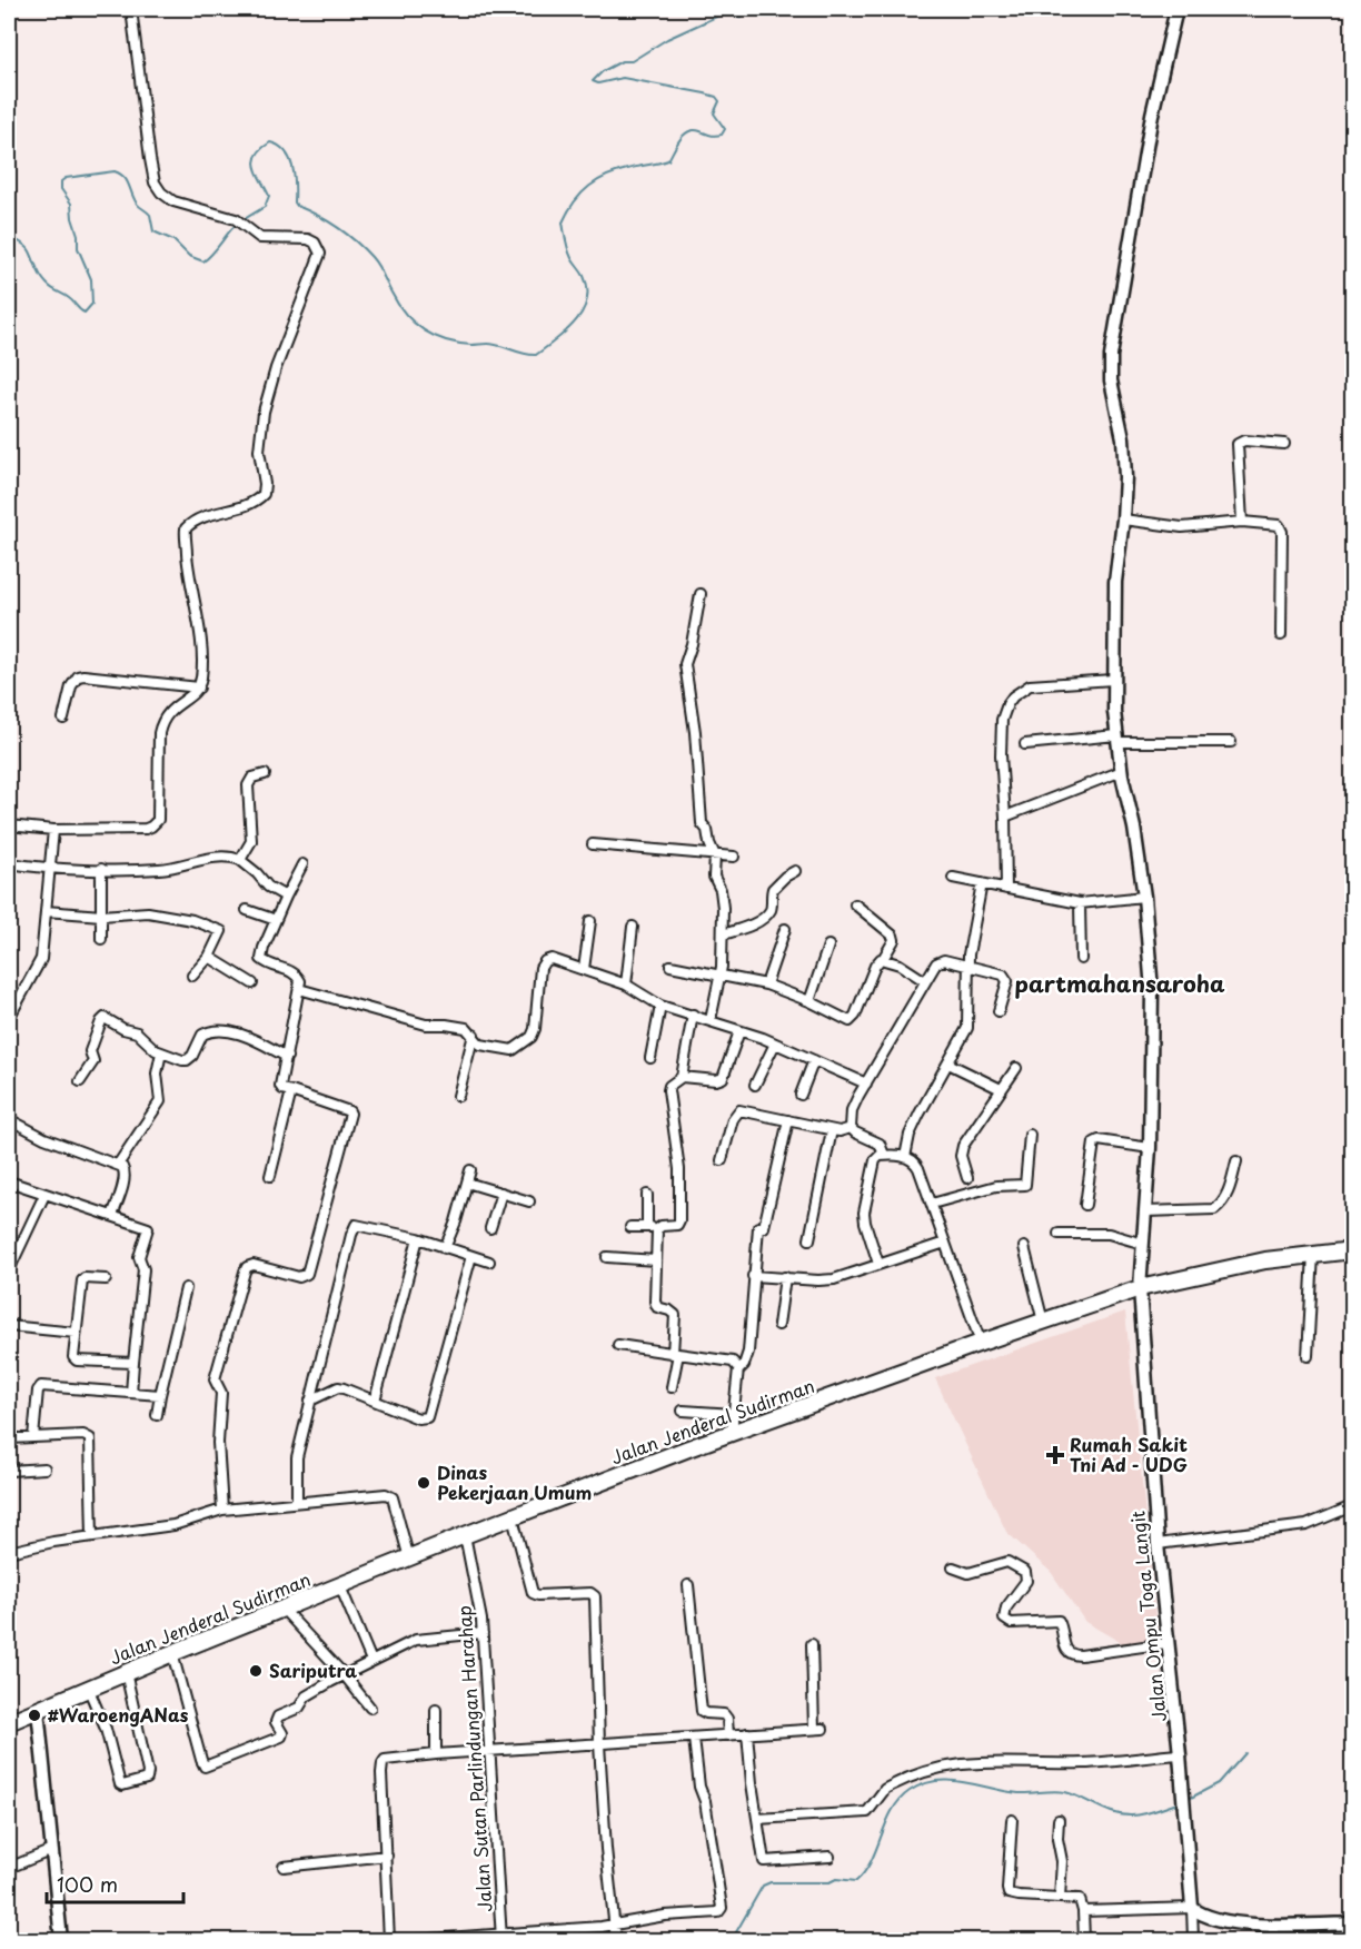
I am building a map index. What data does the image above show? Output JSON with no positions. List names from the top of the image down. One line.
{"streets":{"highway":["Jalan Jenderal Sudirman"],"main road":["Jalan Ompu Toga Langit"],"street":["Jalan Sutan Parlindungan Harahap"]},"crossings":[["Jalan Jenderal Sudirman","Jalan Ompu Toga Langit"],["Jalan Jenderal Sudirman","Jalan Sutan Parlindungan Harahap"]],"districts":["partmahansaroha"],"places":{"health":["Rumah Sakit Tni Ad - UDG"],"other":["Dinas Pekerjaan Umum","Sariputra","#WaroengANas"]},"scale_bar":"100 m"}
